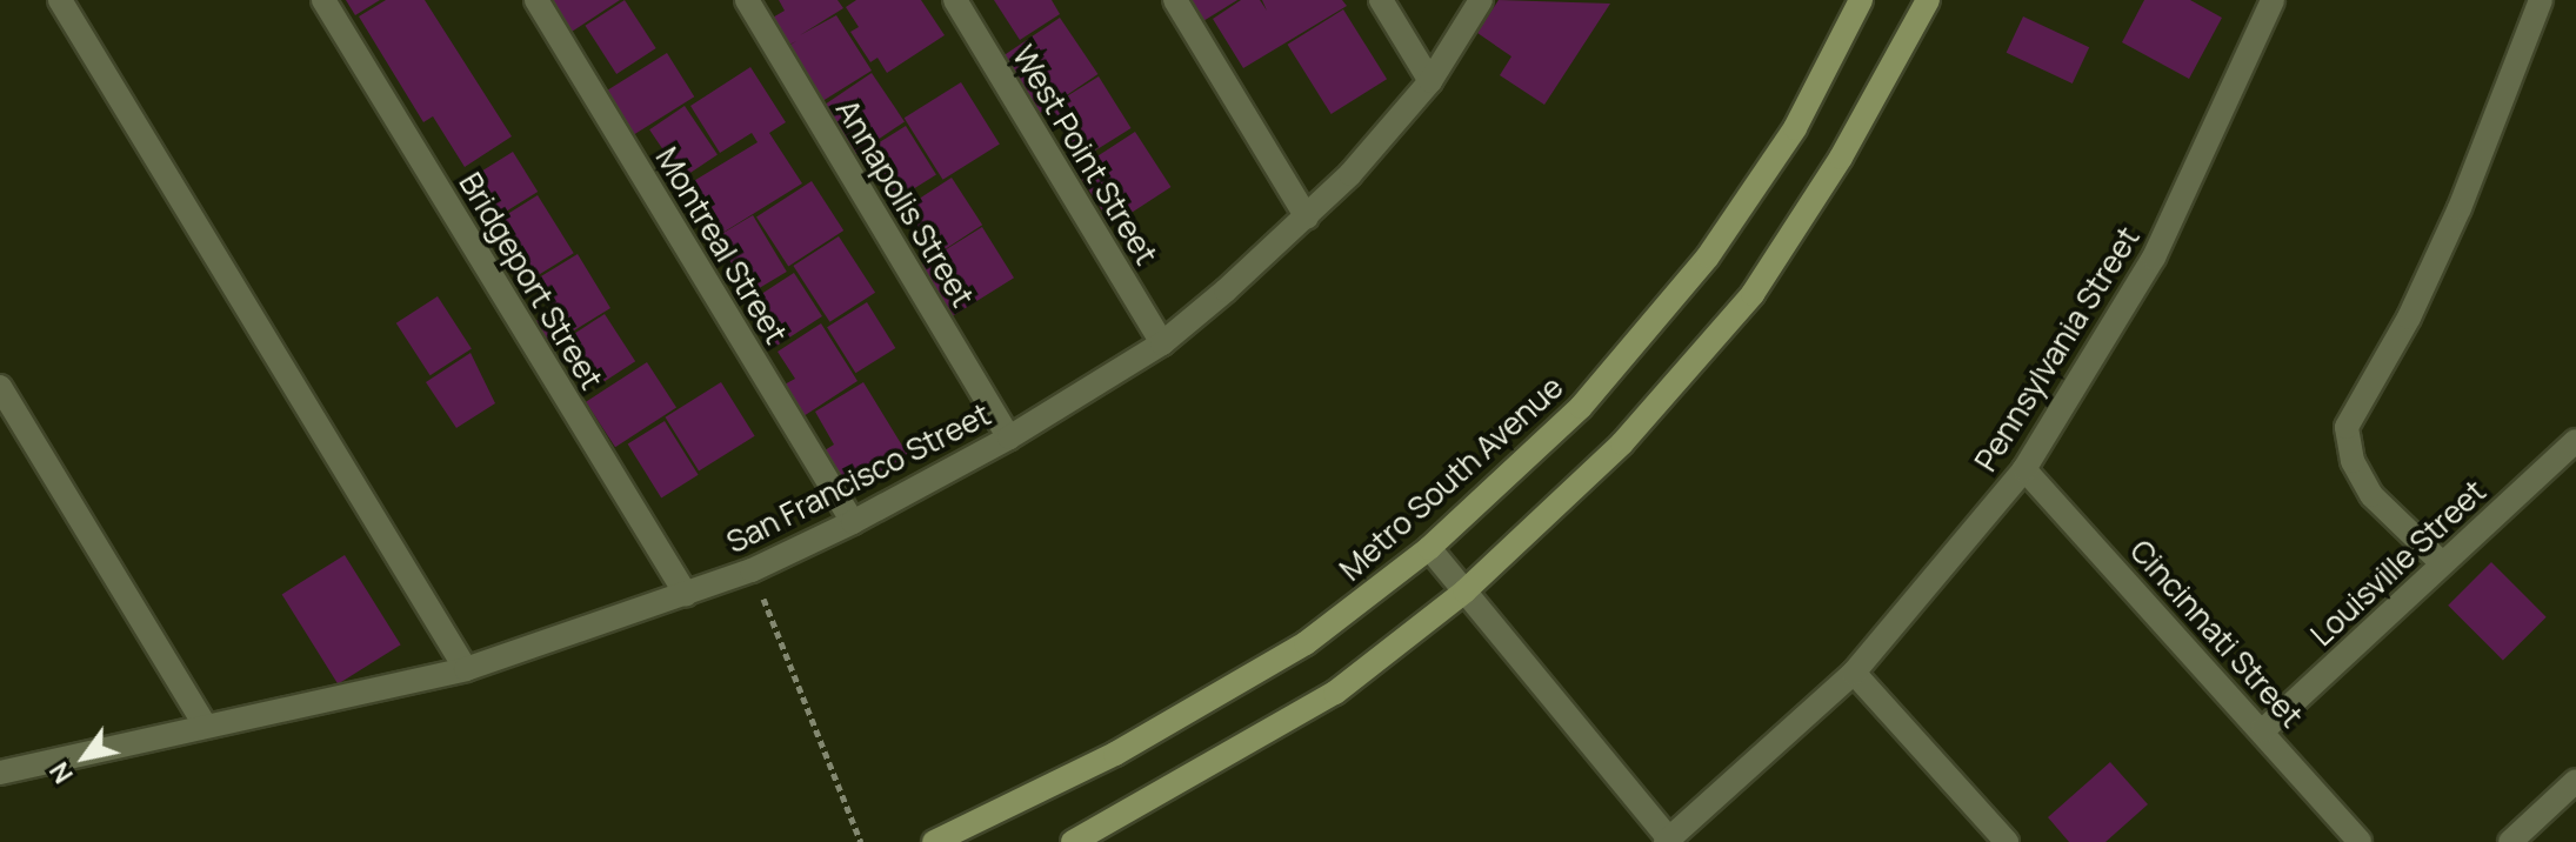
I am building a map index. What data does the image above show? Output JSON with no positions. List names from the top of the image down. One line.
{"streets":{"street":["West Point Street","Annapolis Street","Montreal Street","Bridgeport Street","Pennsylvania Street","San Francisco Street","Metro South Avenue","Louisville Street","Cincinnati Street"]},"crossings":[["West Point Street","San Francisco Street"],["Annapolis Street","San Francisco Street"],["Montreal Street","San Francisco Street"],["Bridgeport Street","San Francisco Street"],["Pennsylvania Street","Cincinnati Street"],["Louisville Street","Cincinnati Street"]],"north":"bottom left"}
